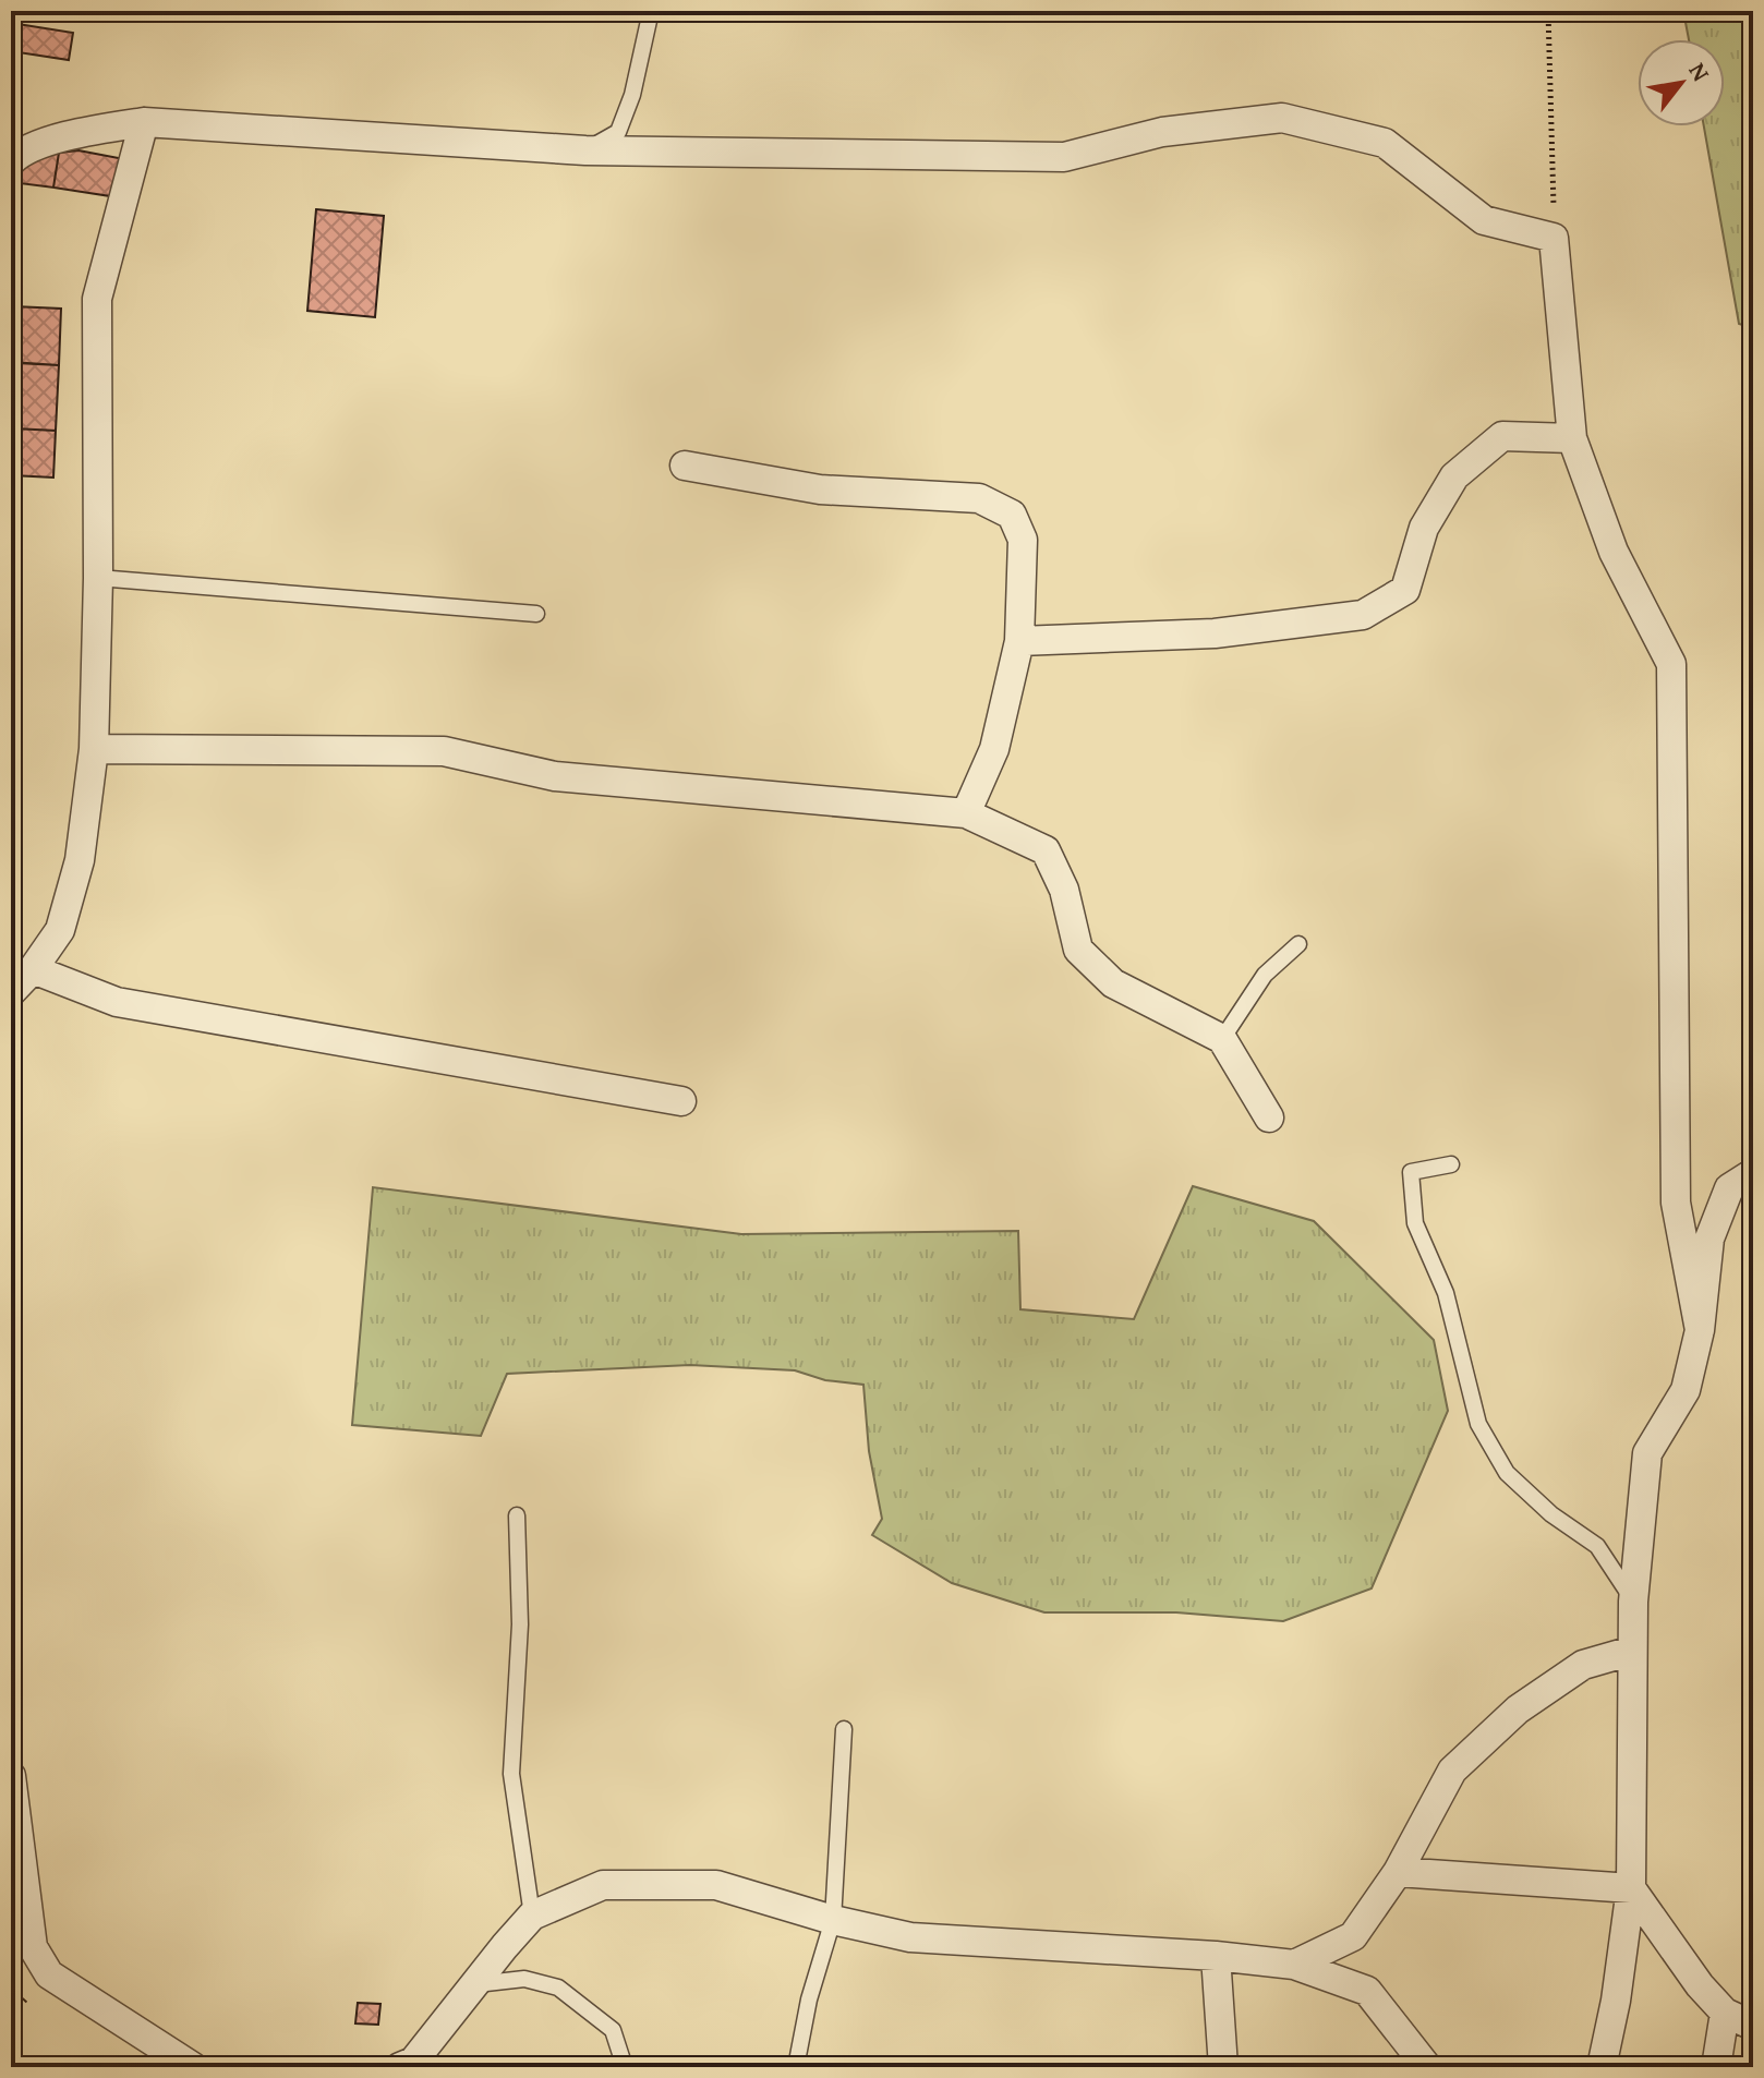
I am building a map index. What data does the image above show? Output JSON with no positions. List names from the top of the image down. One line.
{"north":"top right"}
